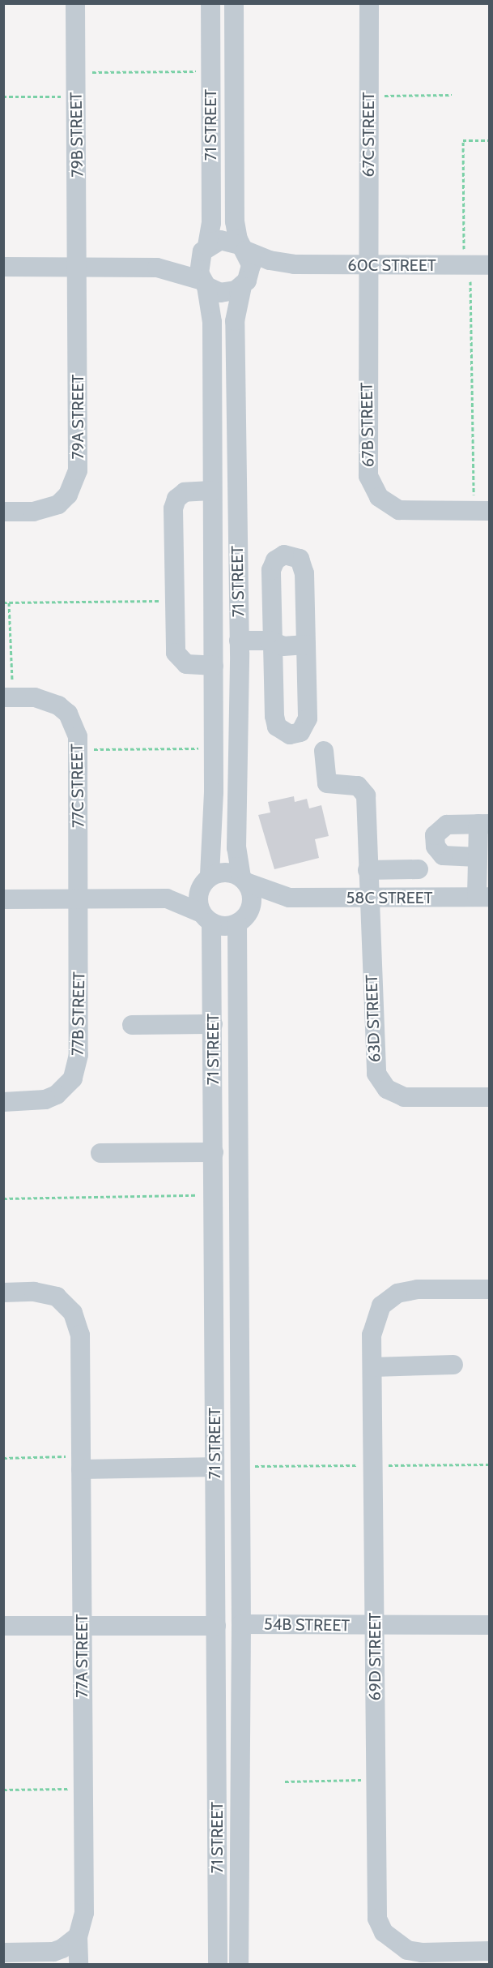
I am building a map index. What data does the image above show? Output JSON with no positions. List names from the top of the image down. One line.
{"streets":{"street":["71 STREET","79B STREET","67C STREET","60C STREET","79A STREET","67B STREET","77C STREET","58C STREET","77B STREET","63D STREET","54B STREET","77A STREET","69D STREET"]},"crossings":[["71 STREET","60C STREET"],["71 STREET","58C STREET"],["71 STREET","54B STREET"],["79B STREET","79A STREET"],["67C STREET","60C STREET"],["67C STREET","67B STREET"],["60C STREET","67B STREET"],["77C STREET","77B STREET"],["58C STREET","63D STREET"],["54B STREET","69D STREET"]]}
